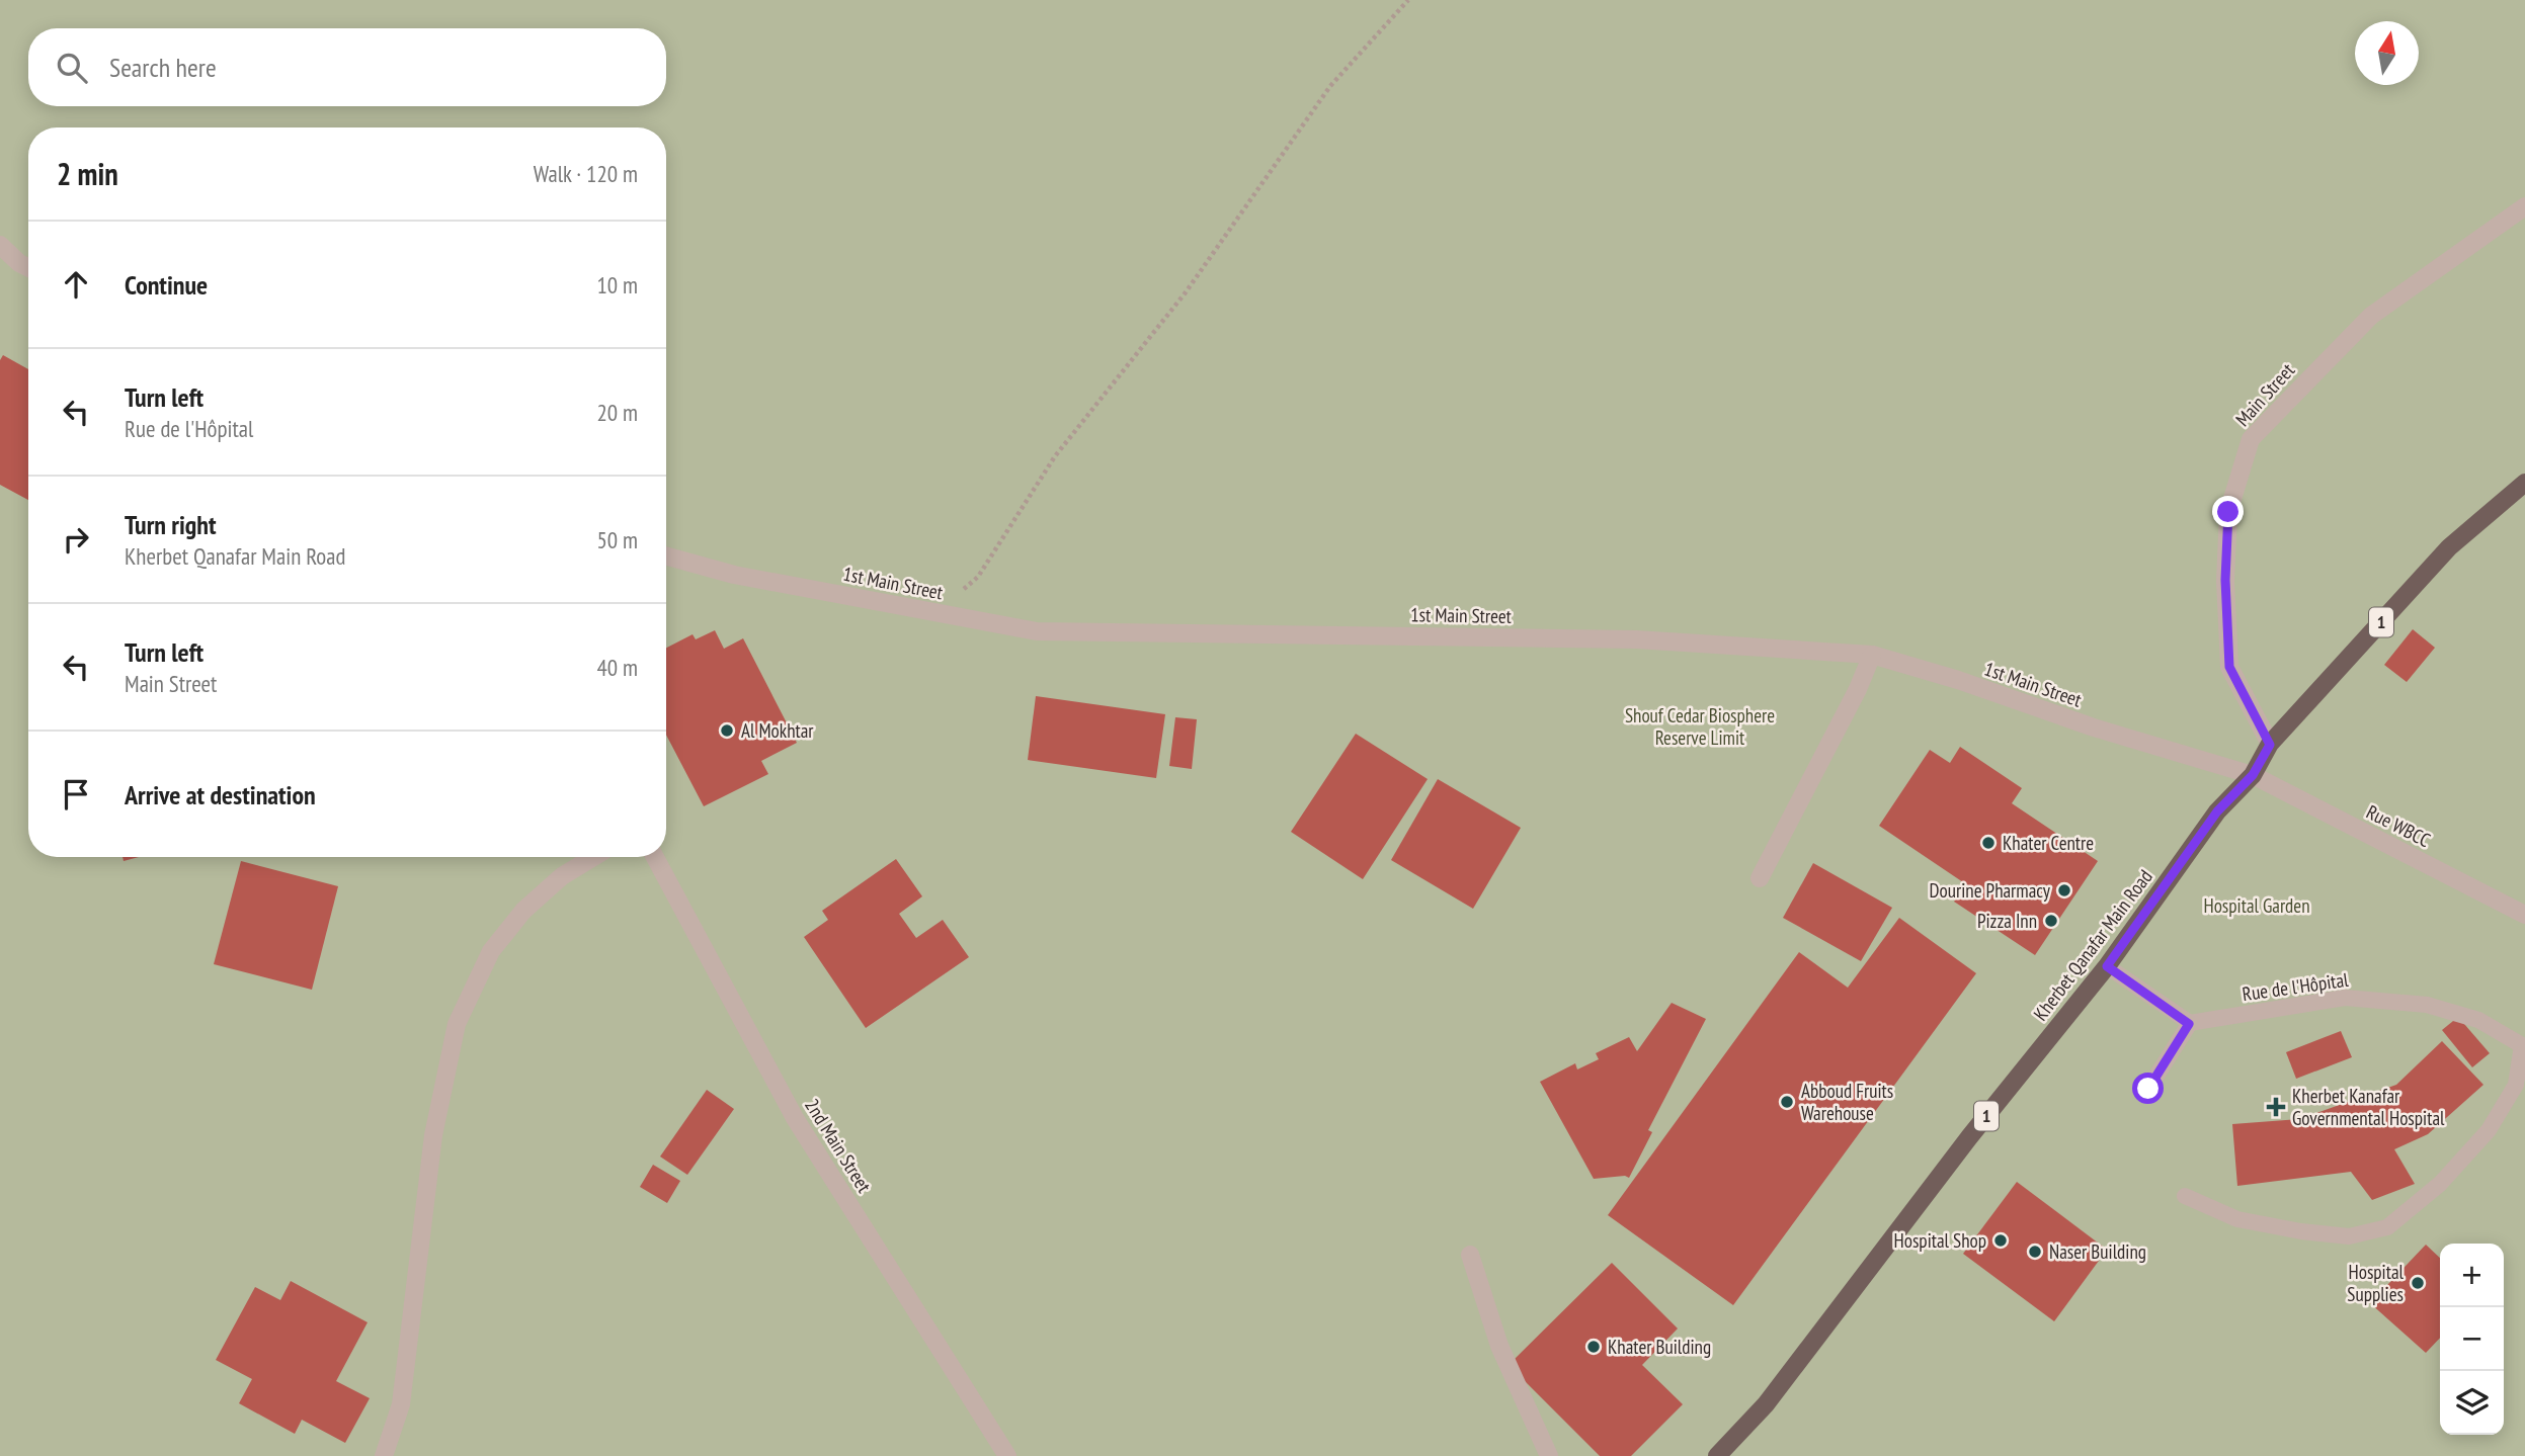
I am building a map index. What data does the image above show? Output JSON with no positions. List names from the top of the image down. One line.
{"streets":{"main road":["1","Kherbet Qanafar Main Road"],"street":["Main Street","1st Main Street","Rue WBCC","2nd Main Street"],"lane":["Rue de l'Hôpital"]},"crossings":[["Main Street","Kherbet Qanafar Main Road"],["1st Main Street","Rue WBCC"],["1st Main Street","Kherbet Qanafar Main Road"],["Rue WBCC","Kherbet Qanafar Main Road"]],"parks":["Shouf Cedar Biosphere Reserve Limit","Hospital Garden"],"places":{"other":["Al Mokhtar","Khater Centre","Dourine Pharmacy","Pizza Inn","Abboud Fruits Warehouse","Hospital Shop","Naser Building","Hospital Supplies","Khater Building"],"health":["Kherbet Kanafar Governmental Hospital"]},"north":"top","page":{"search":"Search here","heading":["2 min","Walk · 120 m"],"list":[["Continue","10 m"],["Turn left","Rue de l'Hôpital","20 m"],["Turn right","Kherbet Qanafar Main Road","50 m"],["Turn left","Main Street","40 m"],"Arrive at destination"],"map_buttons":["+","−"]}}
